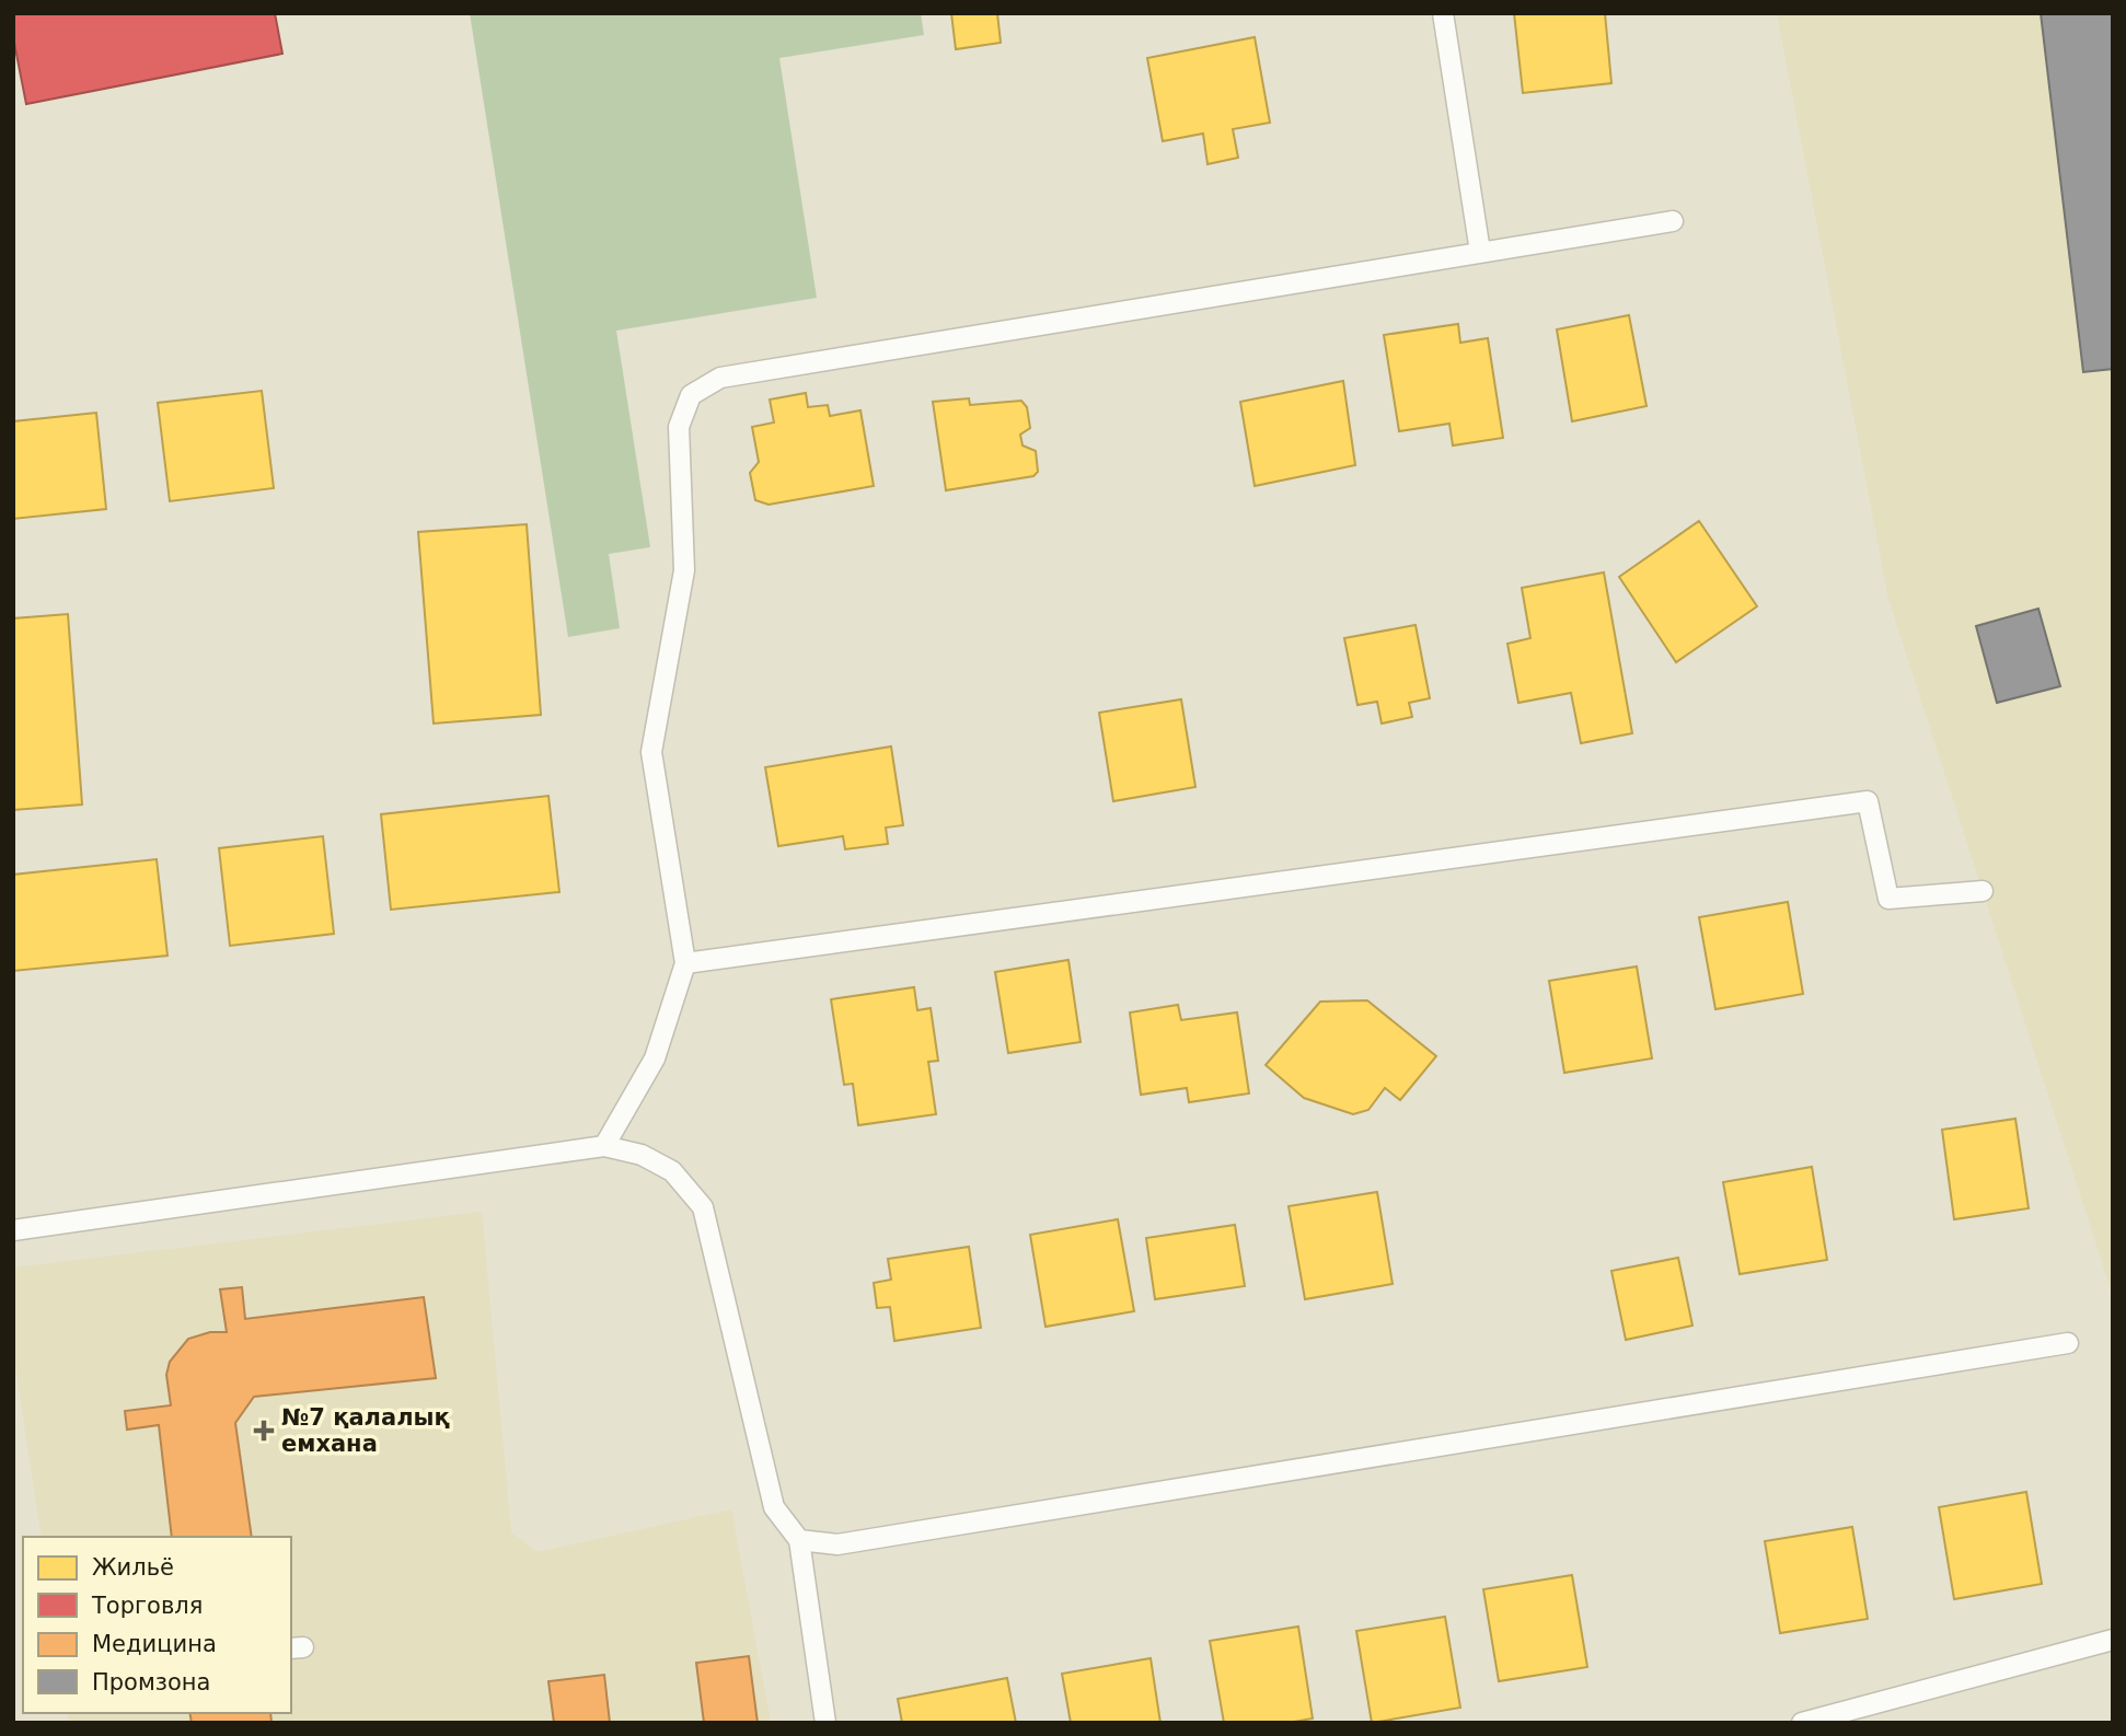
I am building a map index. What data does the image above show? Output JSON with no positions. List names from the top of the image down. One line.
{"places":{"health":["№7 қалалық емхана"]},"legend":["Жильё","Торговля","Медицина","Промзона"]}
